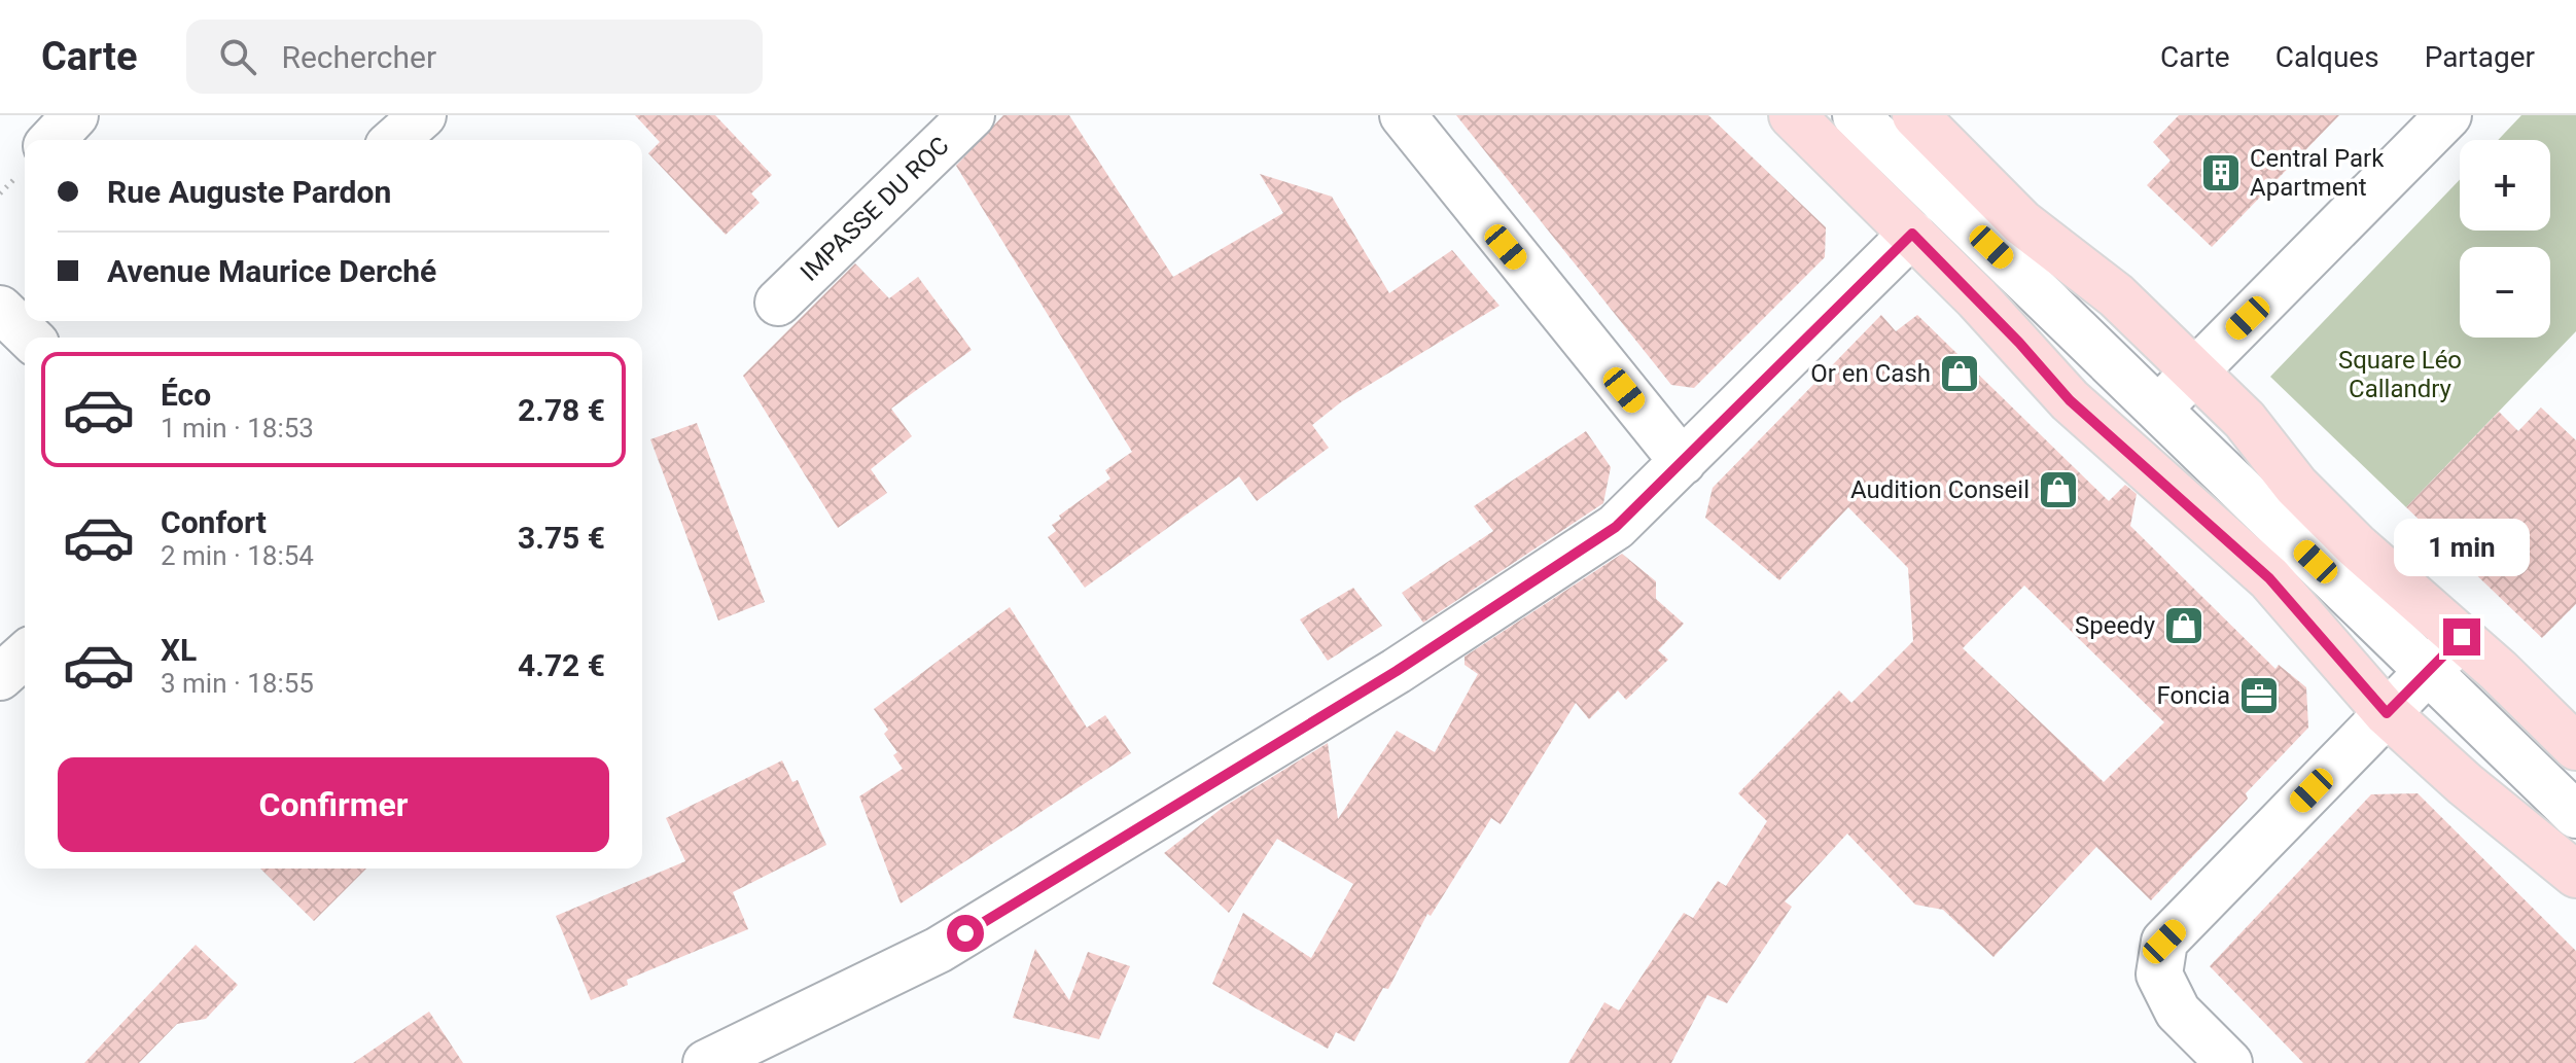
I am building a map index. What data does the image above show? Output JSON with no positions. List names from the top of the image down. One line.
{"streets":{"street":["IMPASSE DU ROC"]},"parks":["Square Léo Callandry"],"places":{"building":["Central Park Apartment"],"shop":["Or en Cash","Audition Conseil","Speedy"],"office":["Foncia"]},"page":{"header":"Carte","search":"Rechercher","nav":["Carte","Calques","Partager"],"map_buttons":["+","−"],"banner":["Rue Auguste Pardon","Avenue Maurice Derché"],"list":[{"name":"Éco","note":"1 min · 18:53","value":"2.78 €"},{"name":"Confort","note":"2 min · 18:54","value":"3.75 €"},{"name":"XL","note":"3 min · 18:55","value":"4.72 €"}],"bubble":"1 min","buttons":"Confirmer"}}
